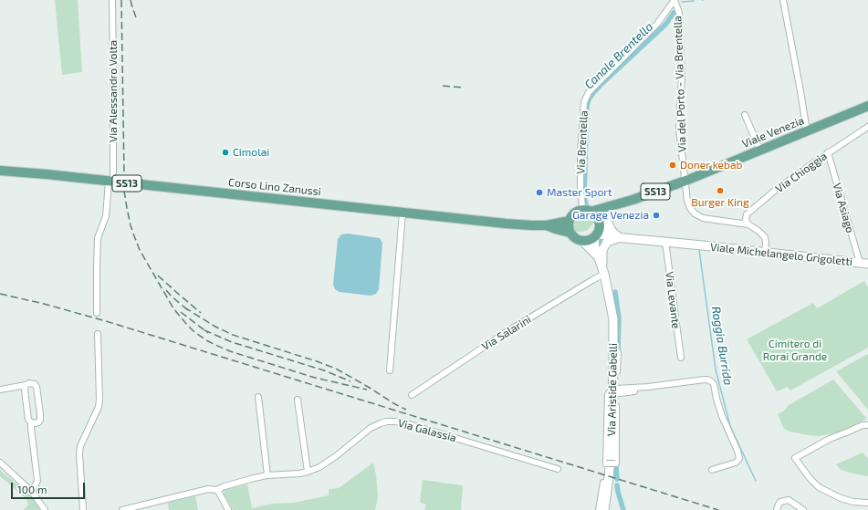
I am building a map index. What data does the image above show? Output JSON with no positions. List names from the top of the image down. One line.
{"streets":{"main road":["Viale Venezia","SS13","Corso Lino Zanussi","Viale Michelangelo Grigoletti","Via Aristide Gabelli"],"street":["Via del Porto - Via Brentella","Via Alessandro Volta","Via Brentella","Via Chioggia","Via Asiago","Via Levante","Via Salarini","Via Galassia"]},"crossings":[["Via del Porto - Via Brentella","Viale Venezia"],["Via del Porto - Via Brentella","Via Brentella"],["Via del Porto - Via Brentella","SS13"],["Via Alessandro Volta","Corso Lino Zanussi"],["Viale Venezia","SS13"],["Via Brentella","Corso Lino Zanussi"],["Via Brentella","Via Aristide Gabelli"],["Via Chioggia","Via Asiago"],["Corso Lino Zanussi","Via Aristide Gabelli"],["Via Asiago","Viale Michelangelo Grigoletti"],["Viale Michelangelo Grigoletti","Via Levante"],["Via Salarini","Via Aristide Gabelli"]],"water":["Canale Brentella","Roggia Burrida"],"parks":["Cimitero di Rorai Grande"],"places":["Cimolai","Doner kebab","Burger King","Master Sport","Garage Venezia"],"scale_bar":"100 m"}
